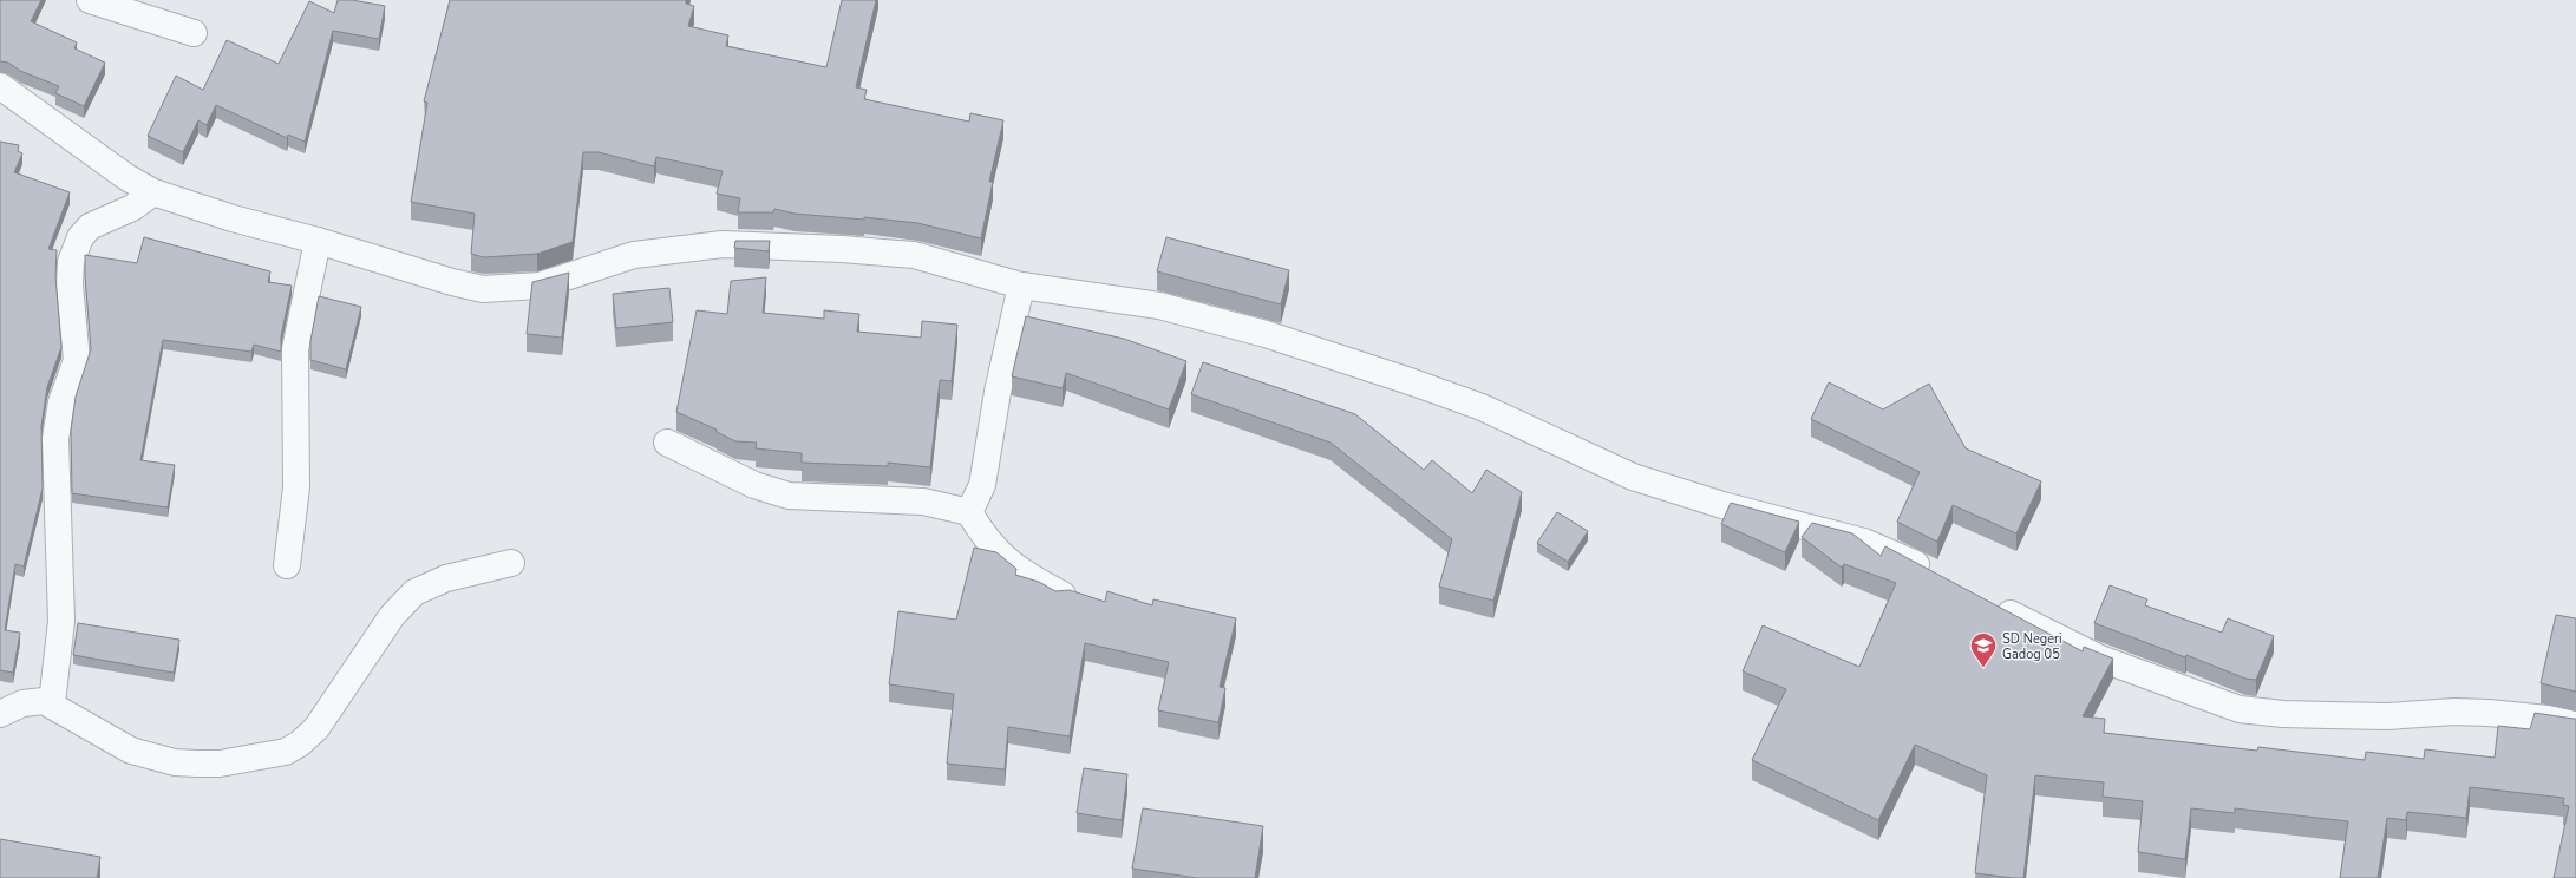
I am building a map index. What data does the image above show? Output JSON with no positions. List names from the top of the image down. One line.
{"places":{"school or university":["SD Negeri Gadog 05"]}}
